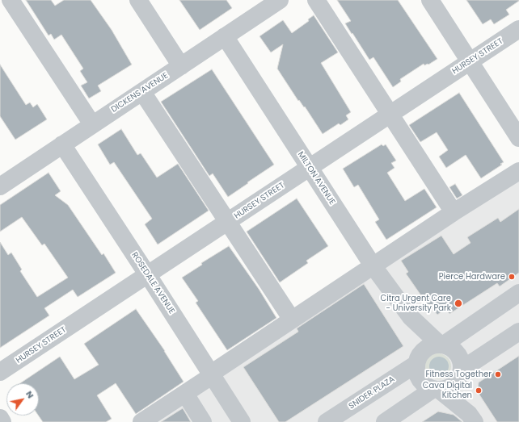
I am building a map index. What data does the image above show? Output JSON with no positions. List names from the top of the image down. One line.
{"streets":{"street":["HURSEY STREET","DICKENS AVENUE","MILTON AVENUE","ROSEDALE AVENUE","SNIDER PLAZA"]},"crossings":[["HURSEY STREET","MILTON AVENUE"],["HURSEY STREET","ROSEDALE AVENUE"],["DICKENS AVENUE","MILTON AVENUE"],["DICKENS AVENUE","ROSEDALE AVENUE"],["MILTON AVENUE","SNIDER PLAZA"]],"places":["Pierce Hardware","Citra Urgent Care - University Park","Fitness Together","Cava Digital Kitchen"],"north":"top right"}
